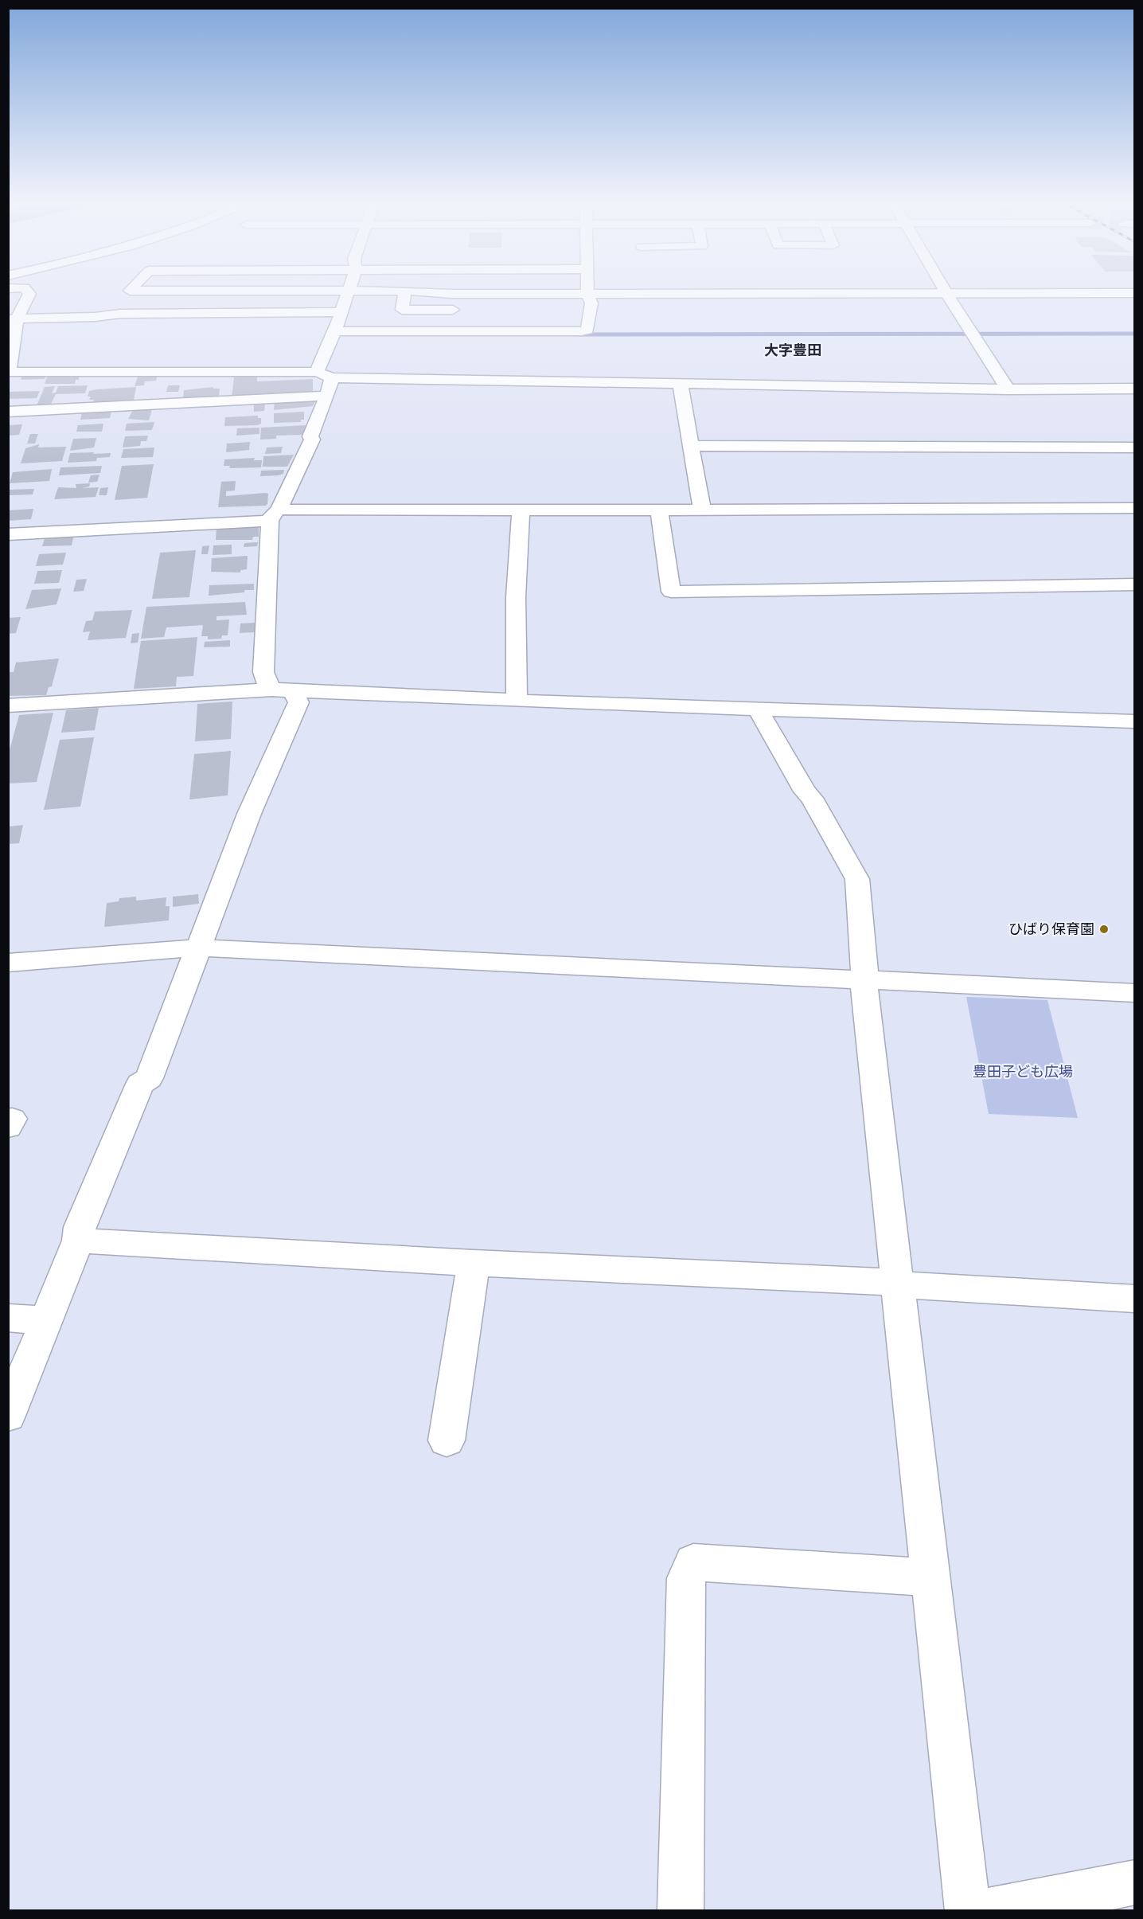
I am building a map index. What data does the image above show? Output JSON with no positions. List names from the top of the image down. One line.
{"districts":["大字豊田"],"parks":["豊田子ども広場"],"places":["ひばり保育園"]}
